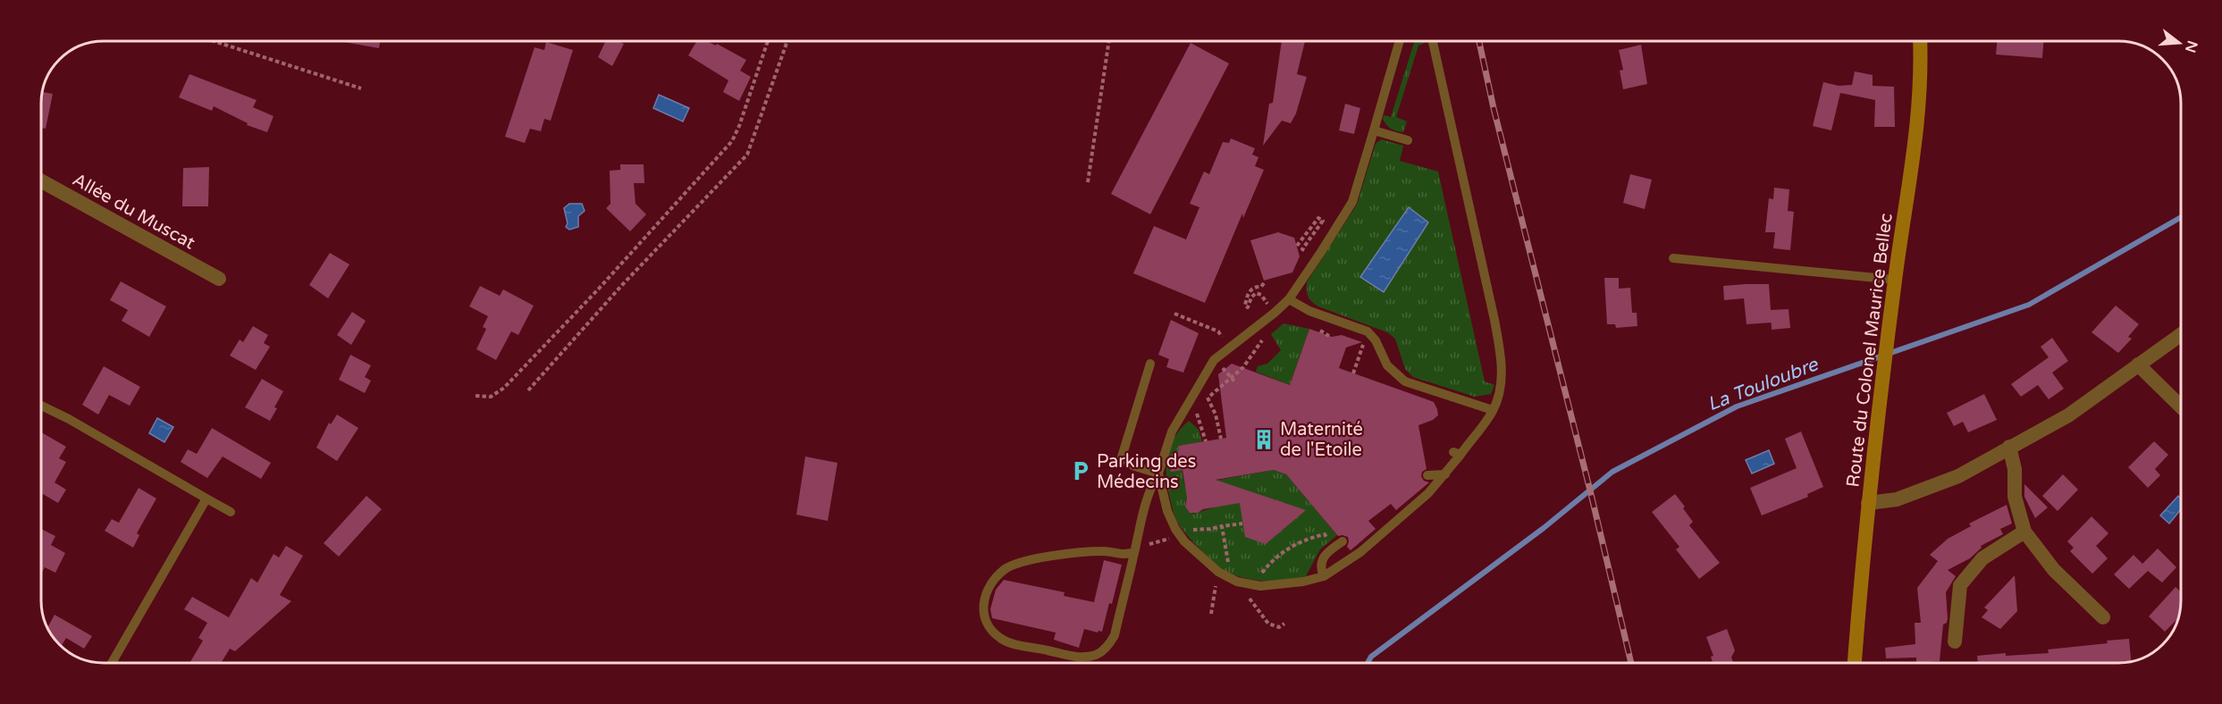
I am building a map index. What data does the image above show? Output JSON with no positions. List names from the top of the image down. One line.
{"streets":{"main road":["Route du Colonel Maurice Bellec"],"street":["Allée du Muscat"]},"water":["La Touloubre"],"places":{"building":["Maternité de l'Etoile"],"parking":["Parking des Médecins"]},"north":"right"}
